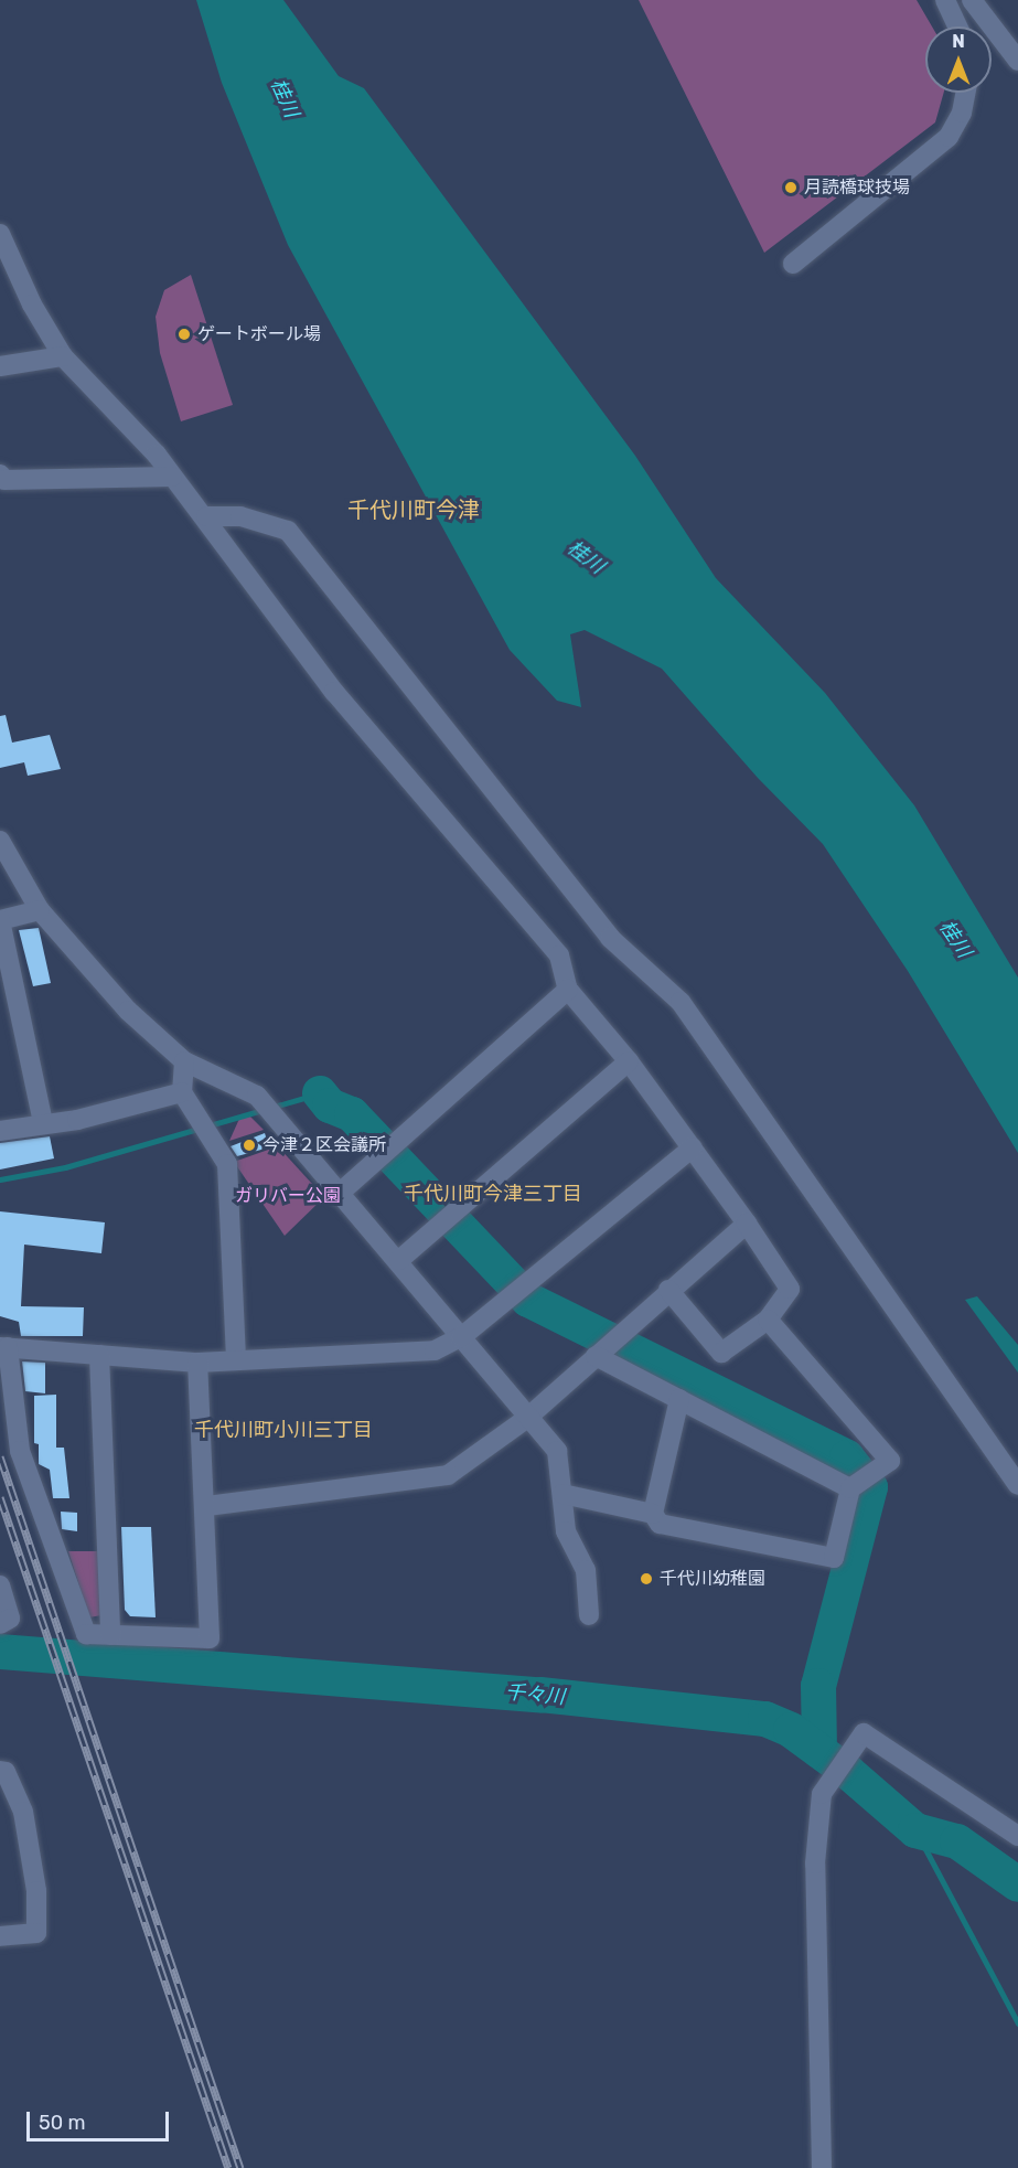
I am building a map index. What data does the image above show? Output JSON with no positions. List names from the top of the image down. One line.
{"districts":["千代川町今津","千代川町今津三丁目","千代川町小川三丁目"],"water":["桂川","千々川"],"parks":["ガリバー公園"],"places":["月読橋球技場","ゲートボール場","今津２区会議所","千代川幼稚園"],"scale_bar":"50 m","north":"top"}
